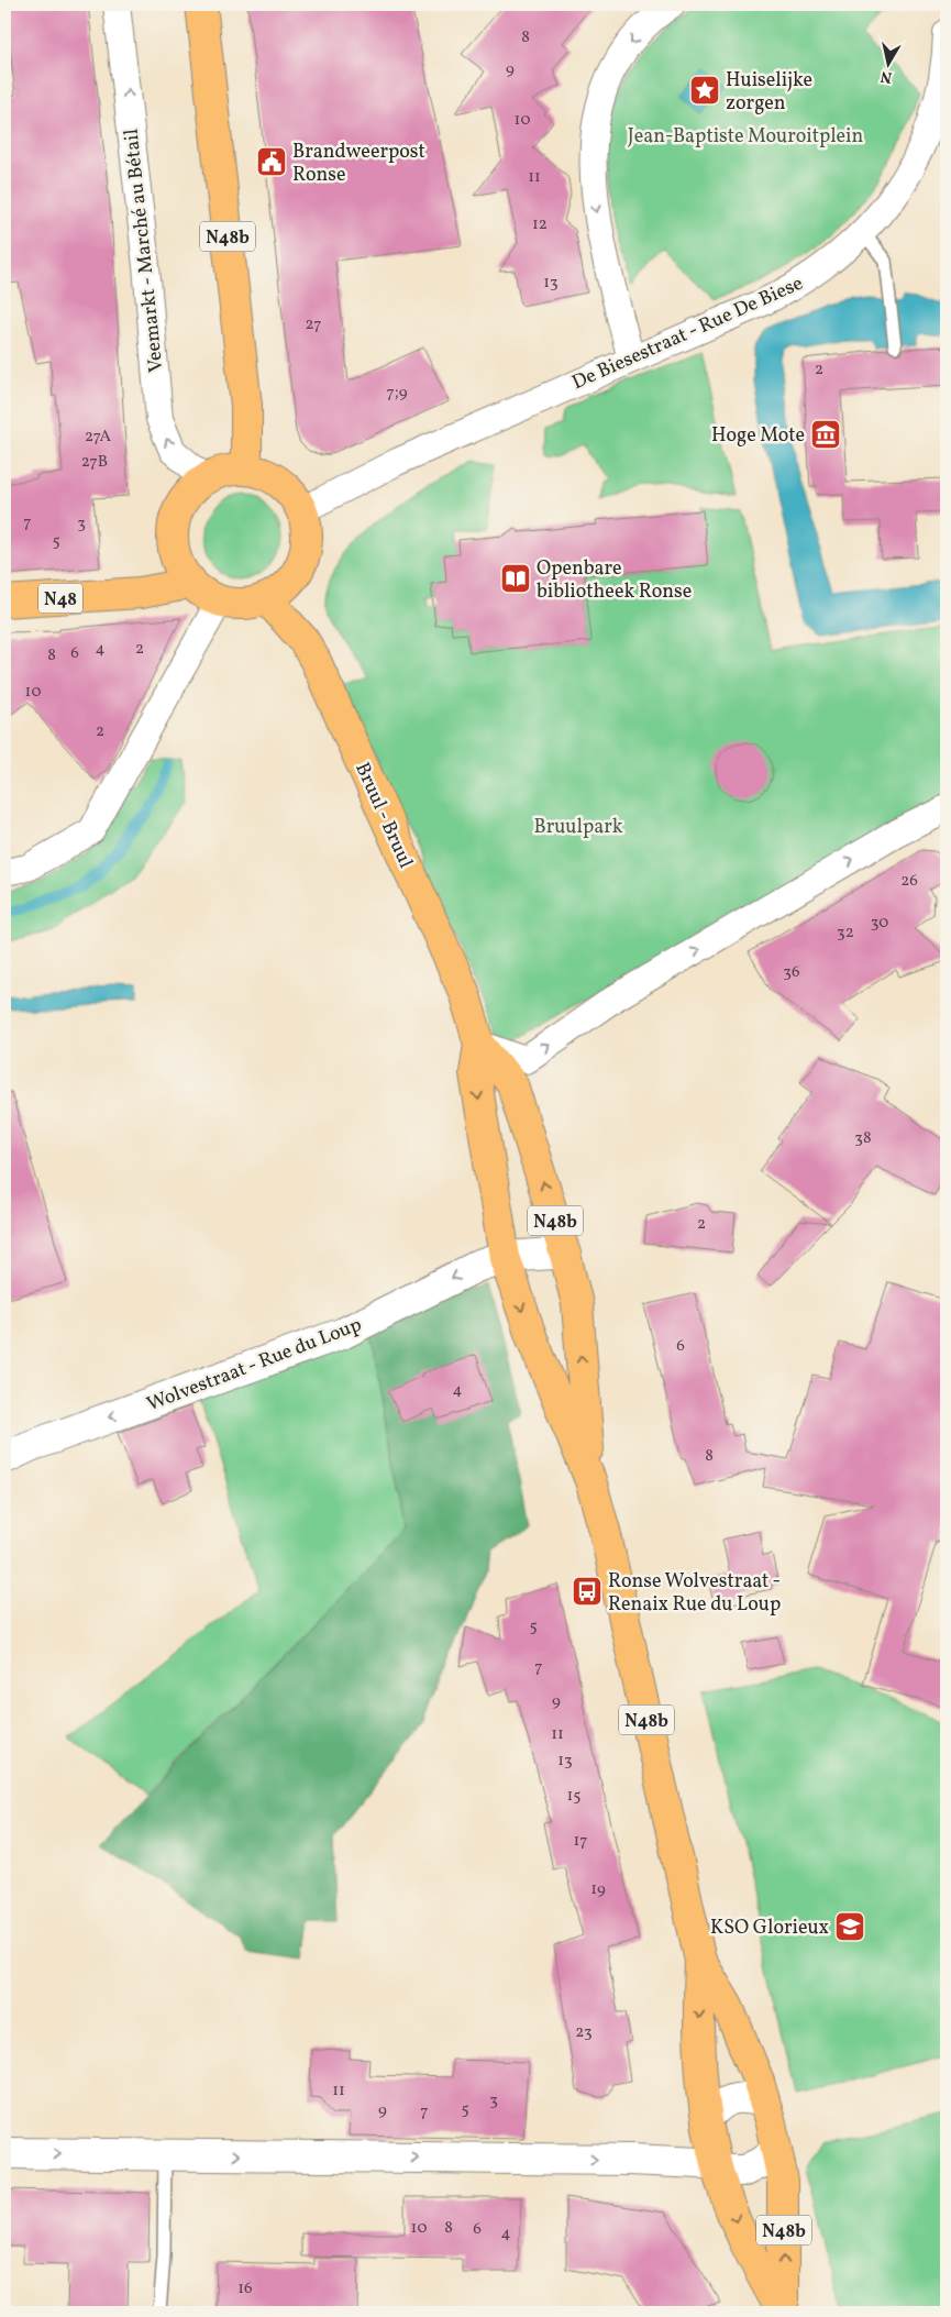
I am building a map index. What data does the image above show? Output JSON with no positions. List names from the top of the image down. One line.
{"streets":{"main road":["N48b","N48","Bruul - Bruul"],"street":["Veemarkt - Marché au Bétail","De Biesestraat - Rue De Biese","Wolvestraat - Rue du Loup"]},"crossings":[["N48b","Veemarkt - Marché au Bétail"],["N48b","De Biesestraat - Rue De Biese"],["N48b","N48"],["N48b","Bruul - Bruul"],["N48b","Wolvestraat - Rue du Loup"],["Veemarkt - Marché au Bétail","De Biesestraat - Rue De Biese"],["Veemarkt - Marché au Bétail","N48"],["Veemarkt - Marché au Bétail","Bruul - Bruul"],["De Biesestraat - Rue De Biese","N48"],["De Biesestraat - Rue De Biese","Bruul - Bruul"],["N48","Bruul - Bruul"]],"one_way":["Veemarkt - Marché au Bétail","Wolvestraat - Rue du Loup"],"parks":["Jean-Baptiste Mouroitplein","Bruulpark"],"places":{"place":["Huiselijke zorgen"],"public building":["Brandweerpost Ronse"],"museum":["Hoge Mote"],"library":["Openbare bibliotheek Ronse"],"bus stop":["Ronse Wolvestraat - Renaix Rue du Loup"],"school or university":["KSO Glorieux"]},"house_numbers":["8","9","10","11","12","13","27","2","7;9","27A","27B","7","3","5","4","2","6","8","10","2","26","30","32","36","38","2","6","4","8","5","7","9","11","13","15","17","19","23","11","3","5","9","7","10","8","6","4","16"],"north":"bottom"}
